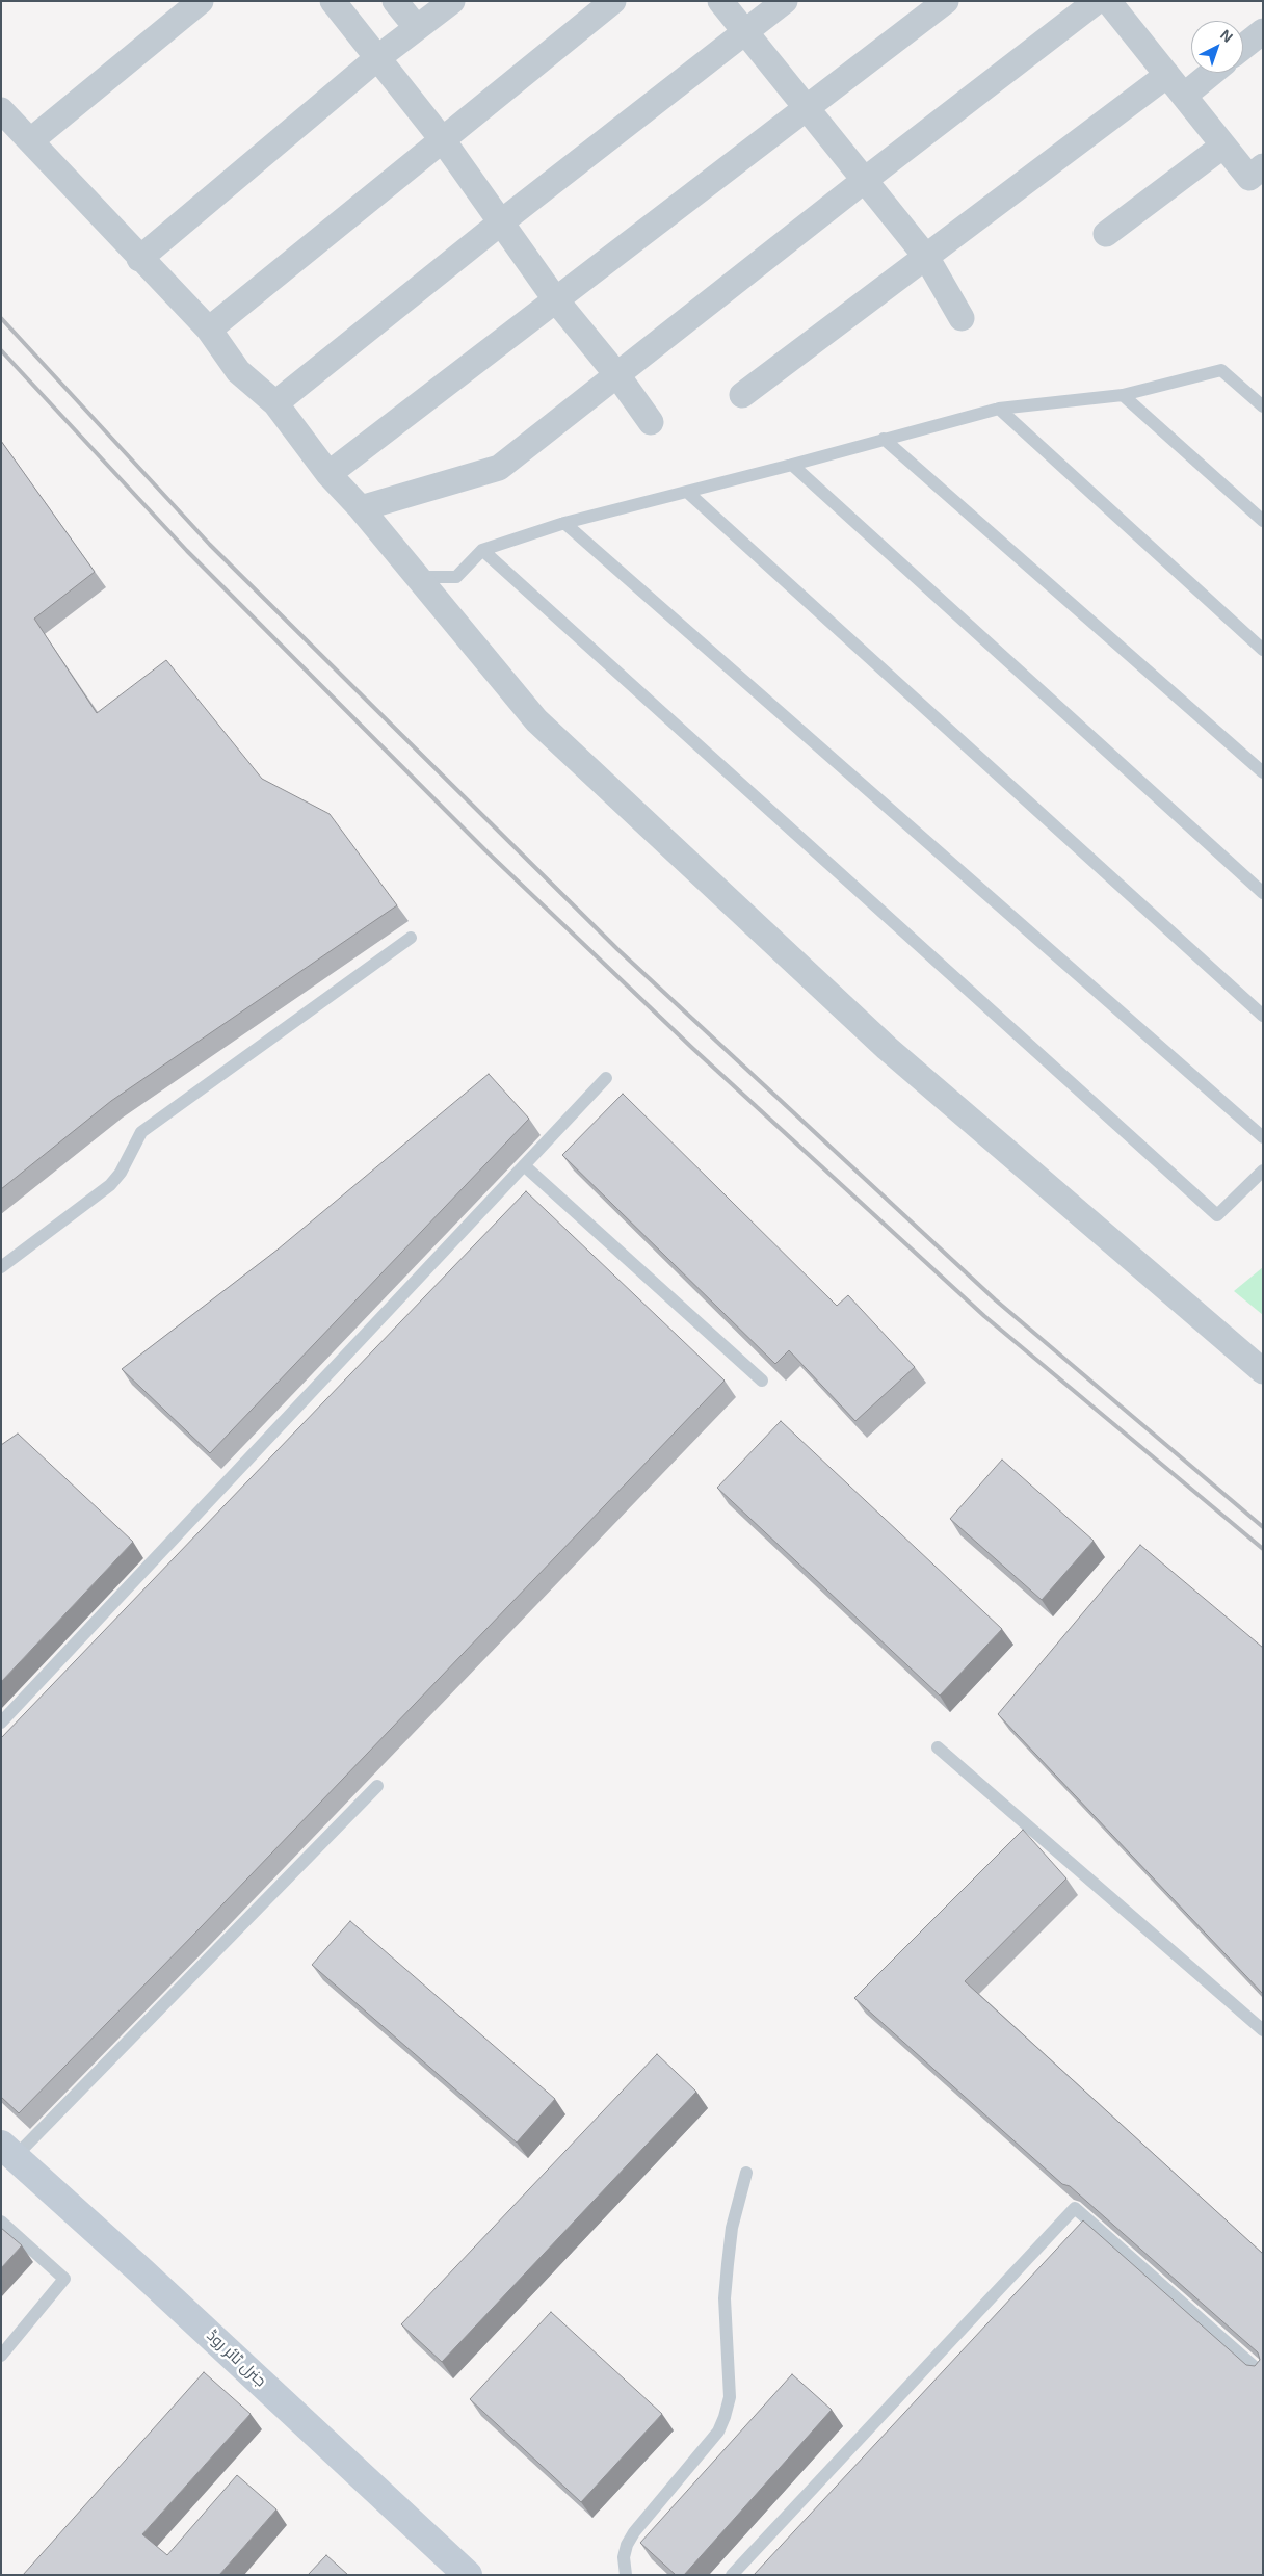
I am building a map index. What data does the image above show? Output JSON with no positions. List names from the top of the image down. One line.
{"streets":{"street":["جنرل ٹائر روڈ"]},"north":"top right"}
